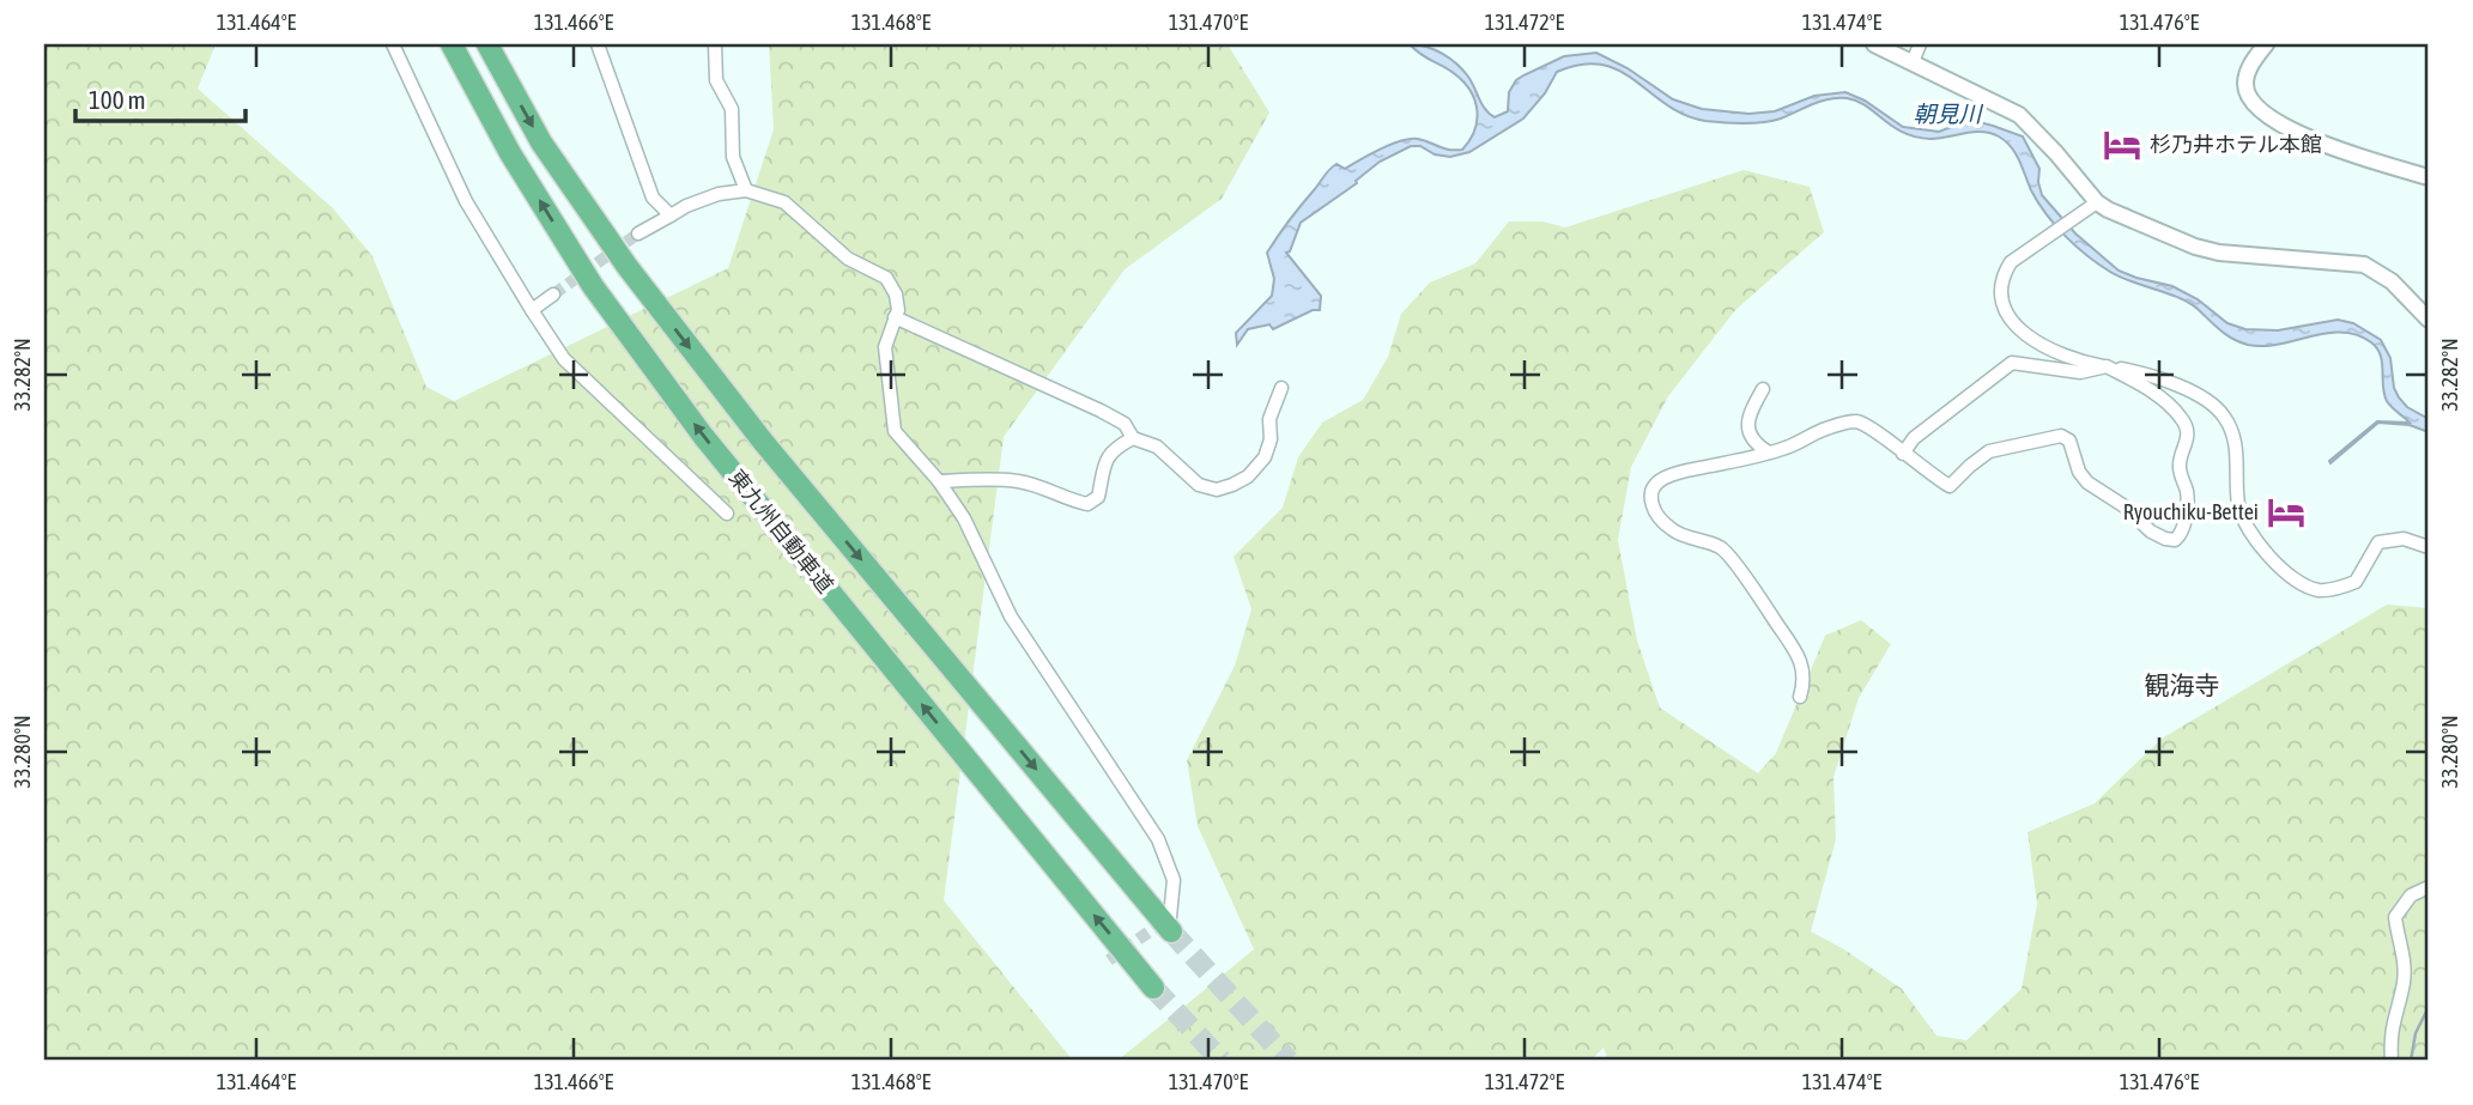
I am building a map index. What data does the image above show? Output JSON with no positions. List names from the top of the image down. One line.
{"streets":{"highway":["東九州自動車道"]},"districts":["観海寺"],"water":["朝見川"],"places":{"hotel":["杉乃井ホテル本館","Ryouchiku-Bettei"]},"scale_bar":"100 m","coordinates":["131.464°E","131.466°E","131.468°E","131.470°E","131.472°E","131.474°E","131.476°E","33.282°N","33.280°N"]}
